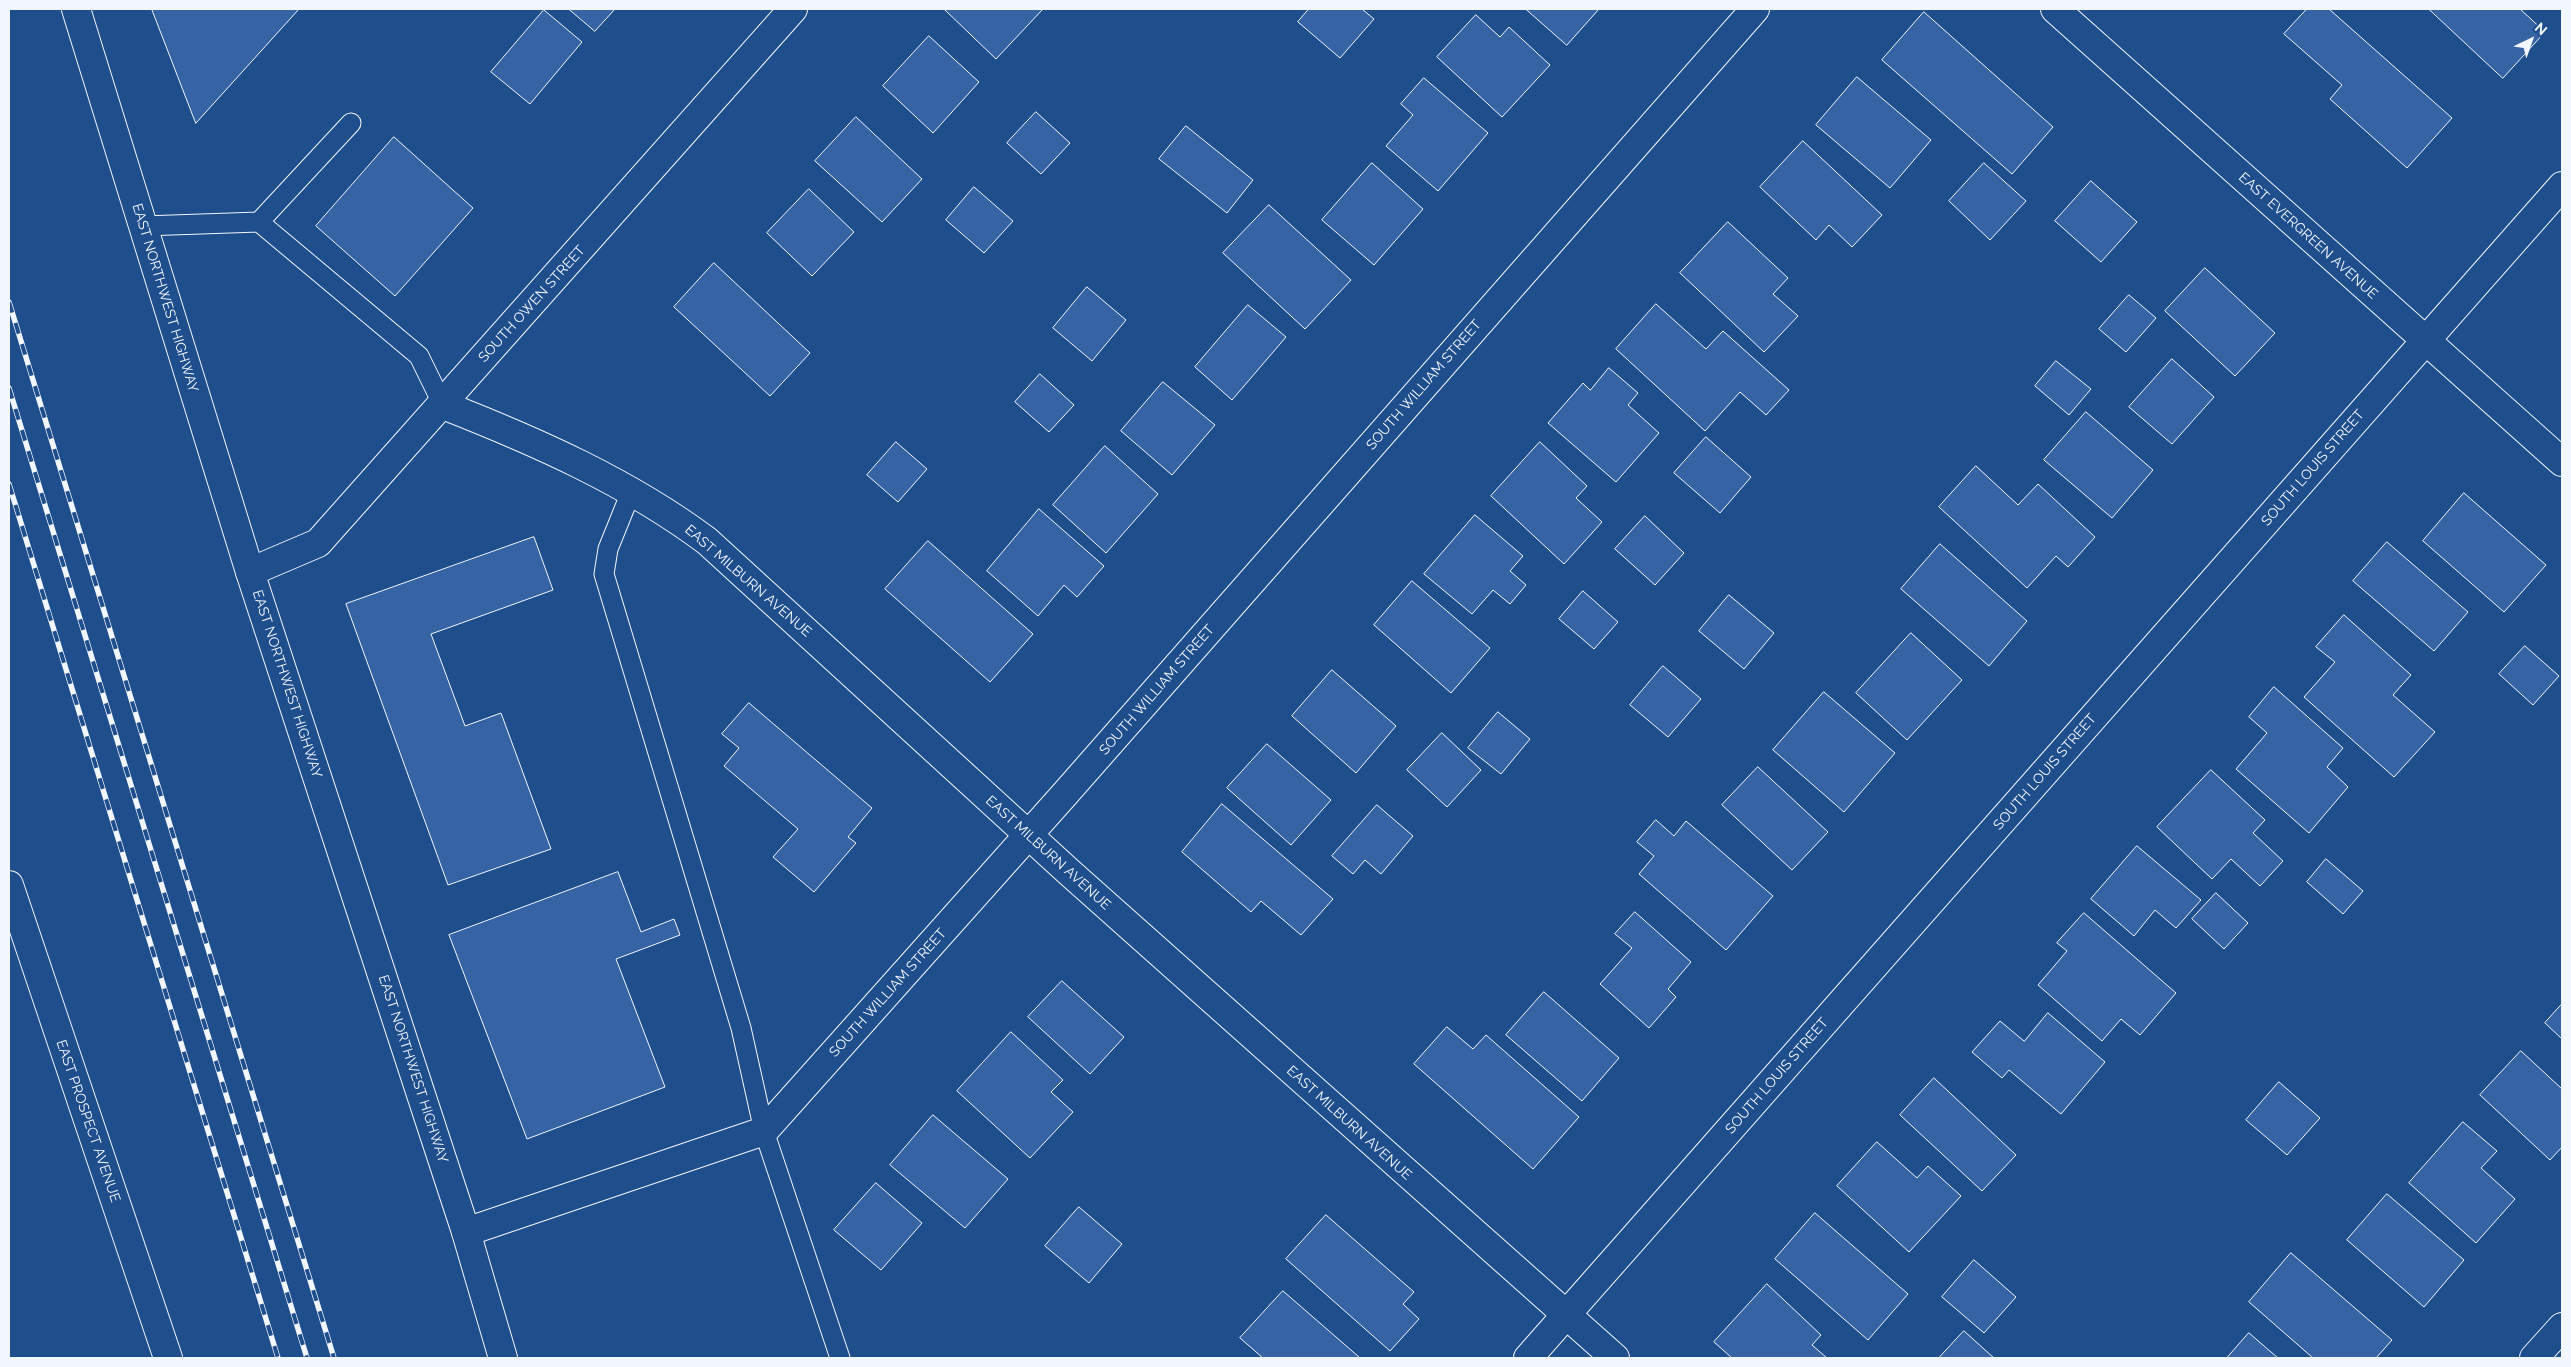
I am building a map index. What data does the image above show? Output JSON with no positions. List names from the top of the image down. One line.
{"streets":{"street":["EAST EVERGREEN AVENUE","EAST NORTHWEST HIGHWAY","SOUTH OWEN STREET","SOUTH WILLIAM STREET","SOUTH LOUIS STREET","EAST MILBURN AVENUE","EAST PROSPECT AVENUE"]},"crossings":[["EAST EVERGREEN AVENUE","SOUTH LOUIS STREET"],["EAST NORTHWEST HIGHWAY","SOUTH OWEN STREET"],["EAST NORTHWEST HIGHWAY","SOUTH WILLIAM STREET"],["SOUTH OWEN STREET","EAST MILBURN AVENUE"],["SOUTH WILLIAM STREET","EAST MILBURN AVENUE"],["SOUTH LOUIS STREET","EAST MILBURN AVENUE"]],"north":"top right"}
